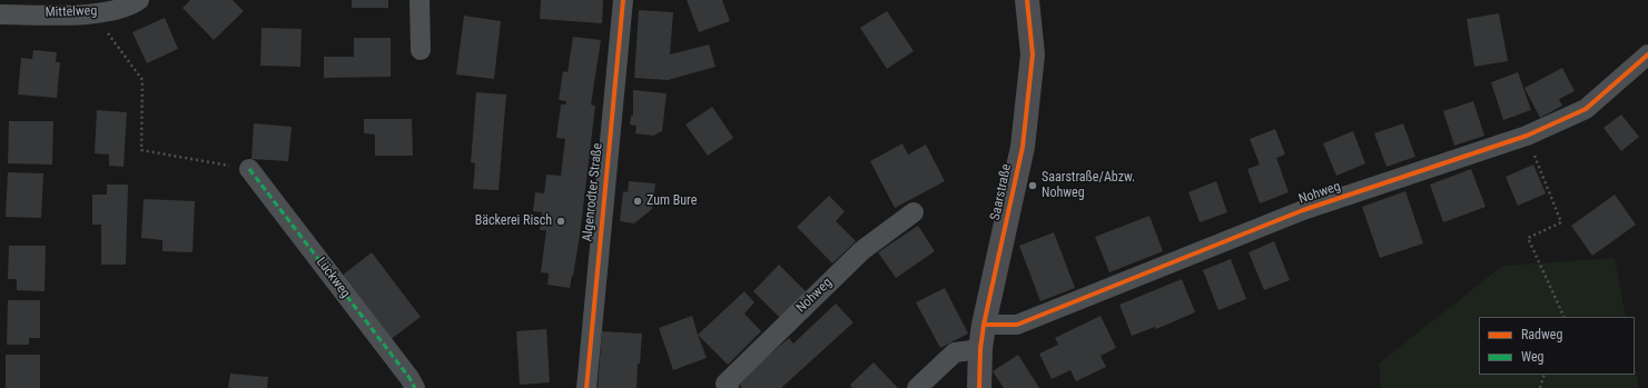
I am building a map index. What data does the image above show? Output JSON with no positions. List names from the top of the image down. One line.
{"streets":{"street":["Mittelweg","Algenrodter Straße","Saarstraße","Nohweg","Lückweg"]},"crossings":[["Saarstraße","Nohweg"]],"places":["Saarstraße/Abzw. Nohweg","Zum Bure","Bäckerei Risch"],"legend":["Radweg","Weg"]}
